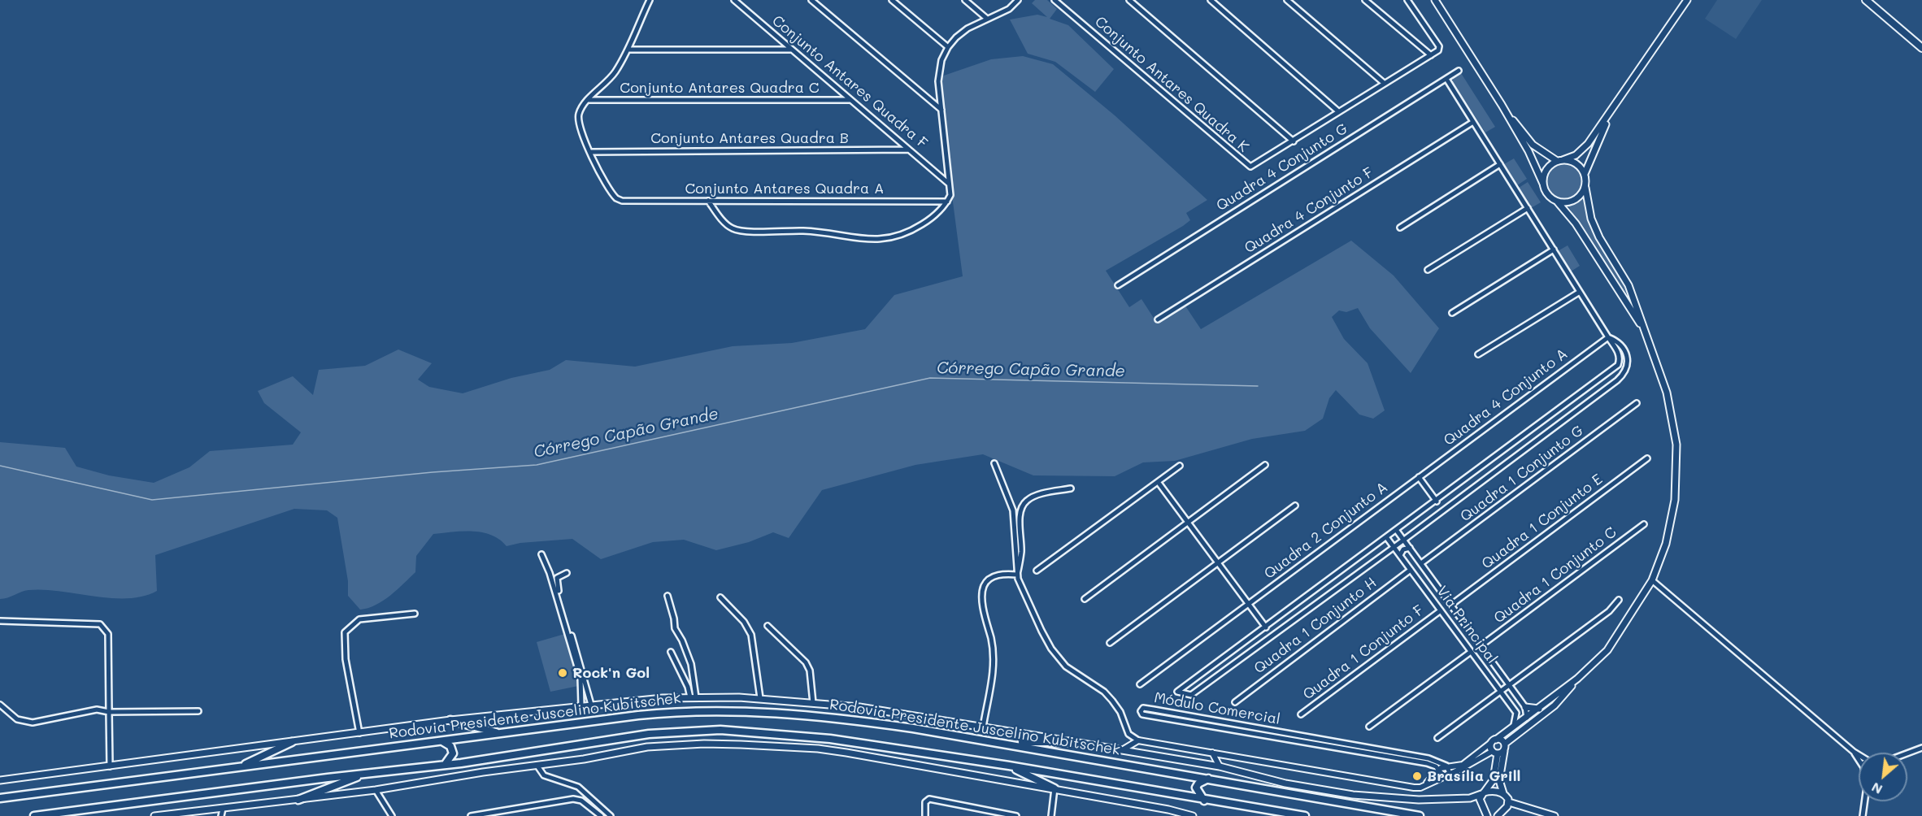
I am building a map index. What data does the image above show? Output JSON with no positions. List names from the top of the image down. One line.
{"streets":{"highway":["Rodovia Presidente Juscelino Kubitschek"],"street":["Conjunto Antares Quadra F","Conjunto Antares Quadra K","Conjunto Antares Quadra C","Conjunto Antares Quadra B","Quadra 4 Conjunto G","Conjunto Antares Quadra A","Quadra 4 Conjunto F","Quadra 4 Conjunto A","Quadra 1 Conjunto G","Quadra 1 Conjunto E","Quadra 2 Conjunto A","Quadra 1 Conjunto C","Via Principal","Quadra 1 Conjunto H","Quadra 1 Conjunto F","Módulo Comercial"]},"crossings":[["Conjunto Antares Quadra F","Conjunto Antares Quadra C"],["Conjunto Antares Quadra F","Conjunto Antares Quadra B"],["Conjunto Antares Quadra B","Conjunto Antares Quadra A"],["Quadra 4 Conjunto A","Quadra 2 Conjunto A"],["Quadra 1 Conjunto G","Via Principal"],["Quadra 1 Conjunto E","Via Principal"],["Quadra 1 Conjunto C","Via Principal"],["Via Principal","Quadra 1 Conjunto H"],["Via Principal","Quadra 1 Conjunto F"]],"water":["Córrego Capão Grande"],"places":["Rock'n Gol","Brasília Grill"],"north":"bottom left"}
